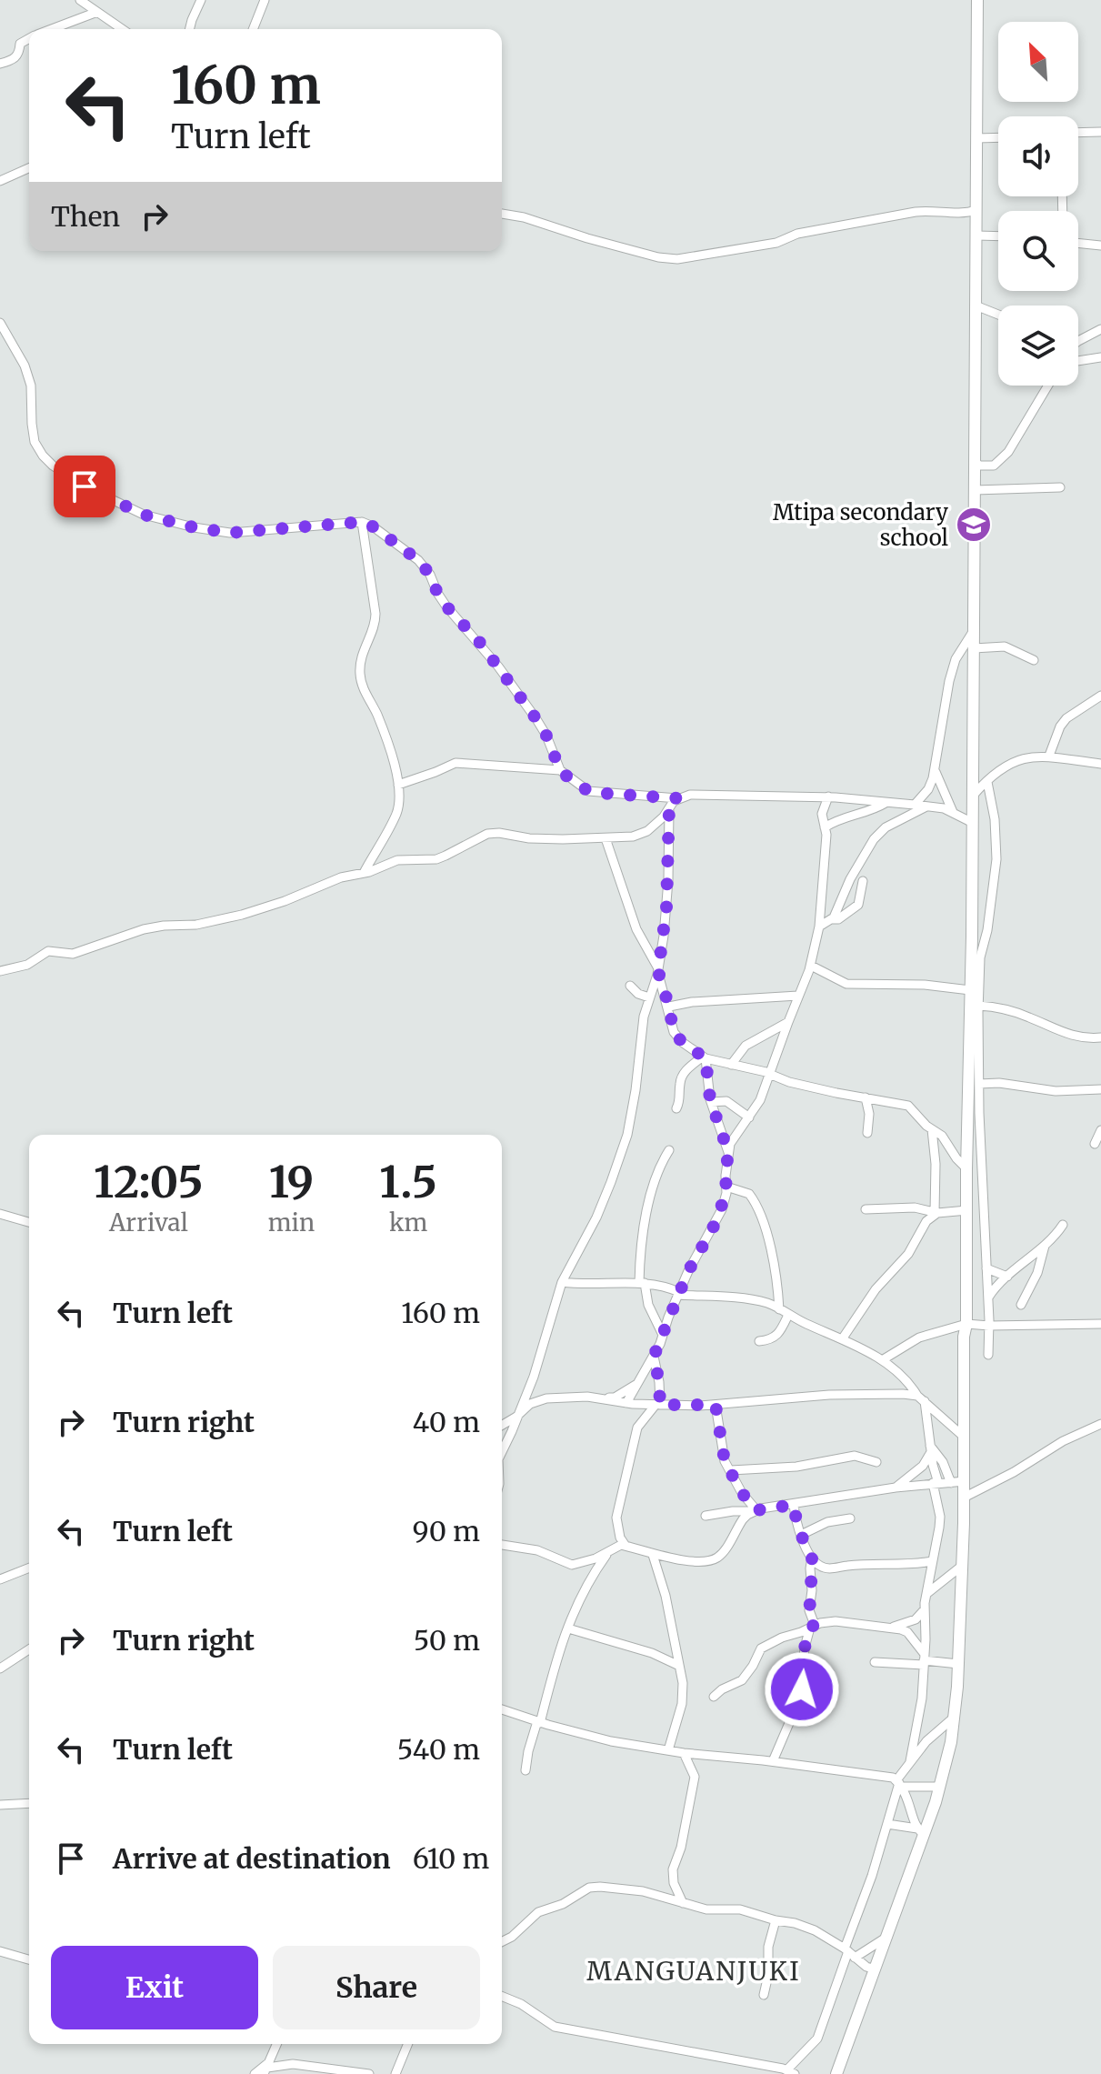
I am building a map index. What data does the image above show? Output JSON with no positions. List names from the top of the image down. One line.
{"districts":["MANGUANJUKI"],"places":{"school or university":["Mtipa secondary school"]},"north":"top left","page":{"turn":["160 m","Turn left"],"then":"Then","eta":["12:05","Arrival","19","min","1.5","km"],"list":[{"name":"Turn left","value":"160 m"},{"name":"Turn right","value":"40 m"},{"name":"Turn left","value":"90 m"},{"name":"Turn right","value":"50 m"},{"name":"Turn left","value":"540 m"},{"name":"Arrive at destination","value":"610 m"}],"buttons":["Exit","Share"]}}
